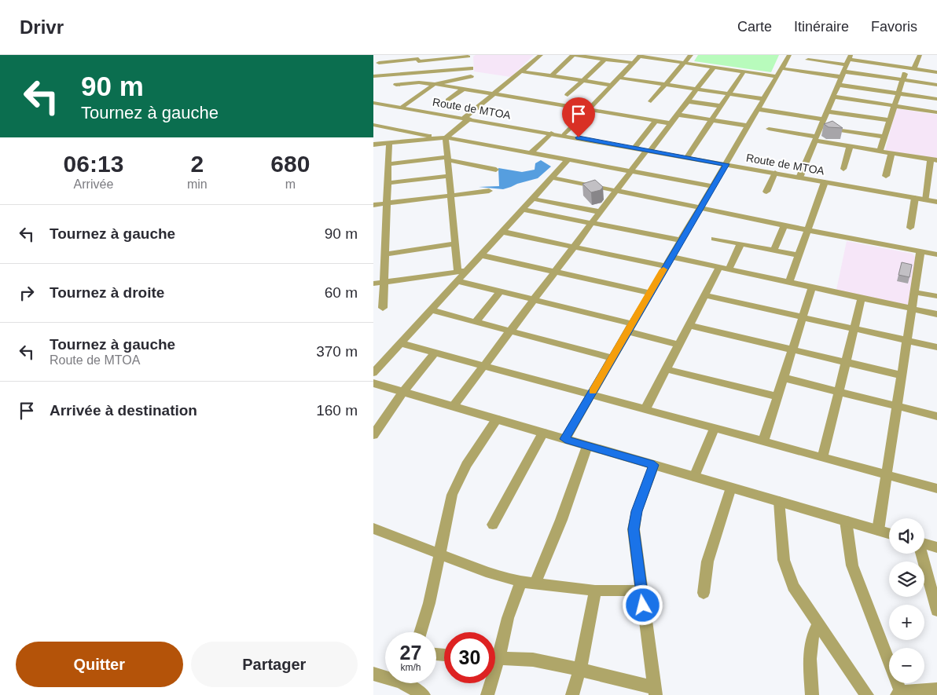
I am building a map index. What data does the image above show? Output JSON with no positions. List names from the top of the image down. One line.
{"streets":{"street":["Route de MTOA"]},"page":{"header":"Drivr","nav":["Carte","Itinéraire","Favoris"],"turn":["90 m","Tournez à gauche"],"eta":["06:13","Arrivée","2","min","680","m"],"list":[{"name":"Tournez à gauche","value":"90 m"},{"name":"Tournez à droite","value":"60 m"},{"name":"Tournez à gauche","note":"Route de MTOA","value":"370 m"},{"name":"Arrivée à destination","value":"160 m"}],"map_buttons":["+","−"],"speed":"27 km/h","limit":"30","buttons":["Quitter","Partager"]}}
